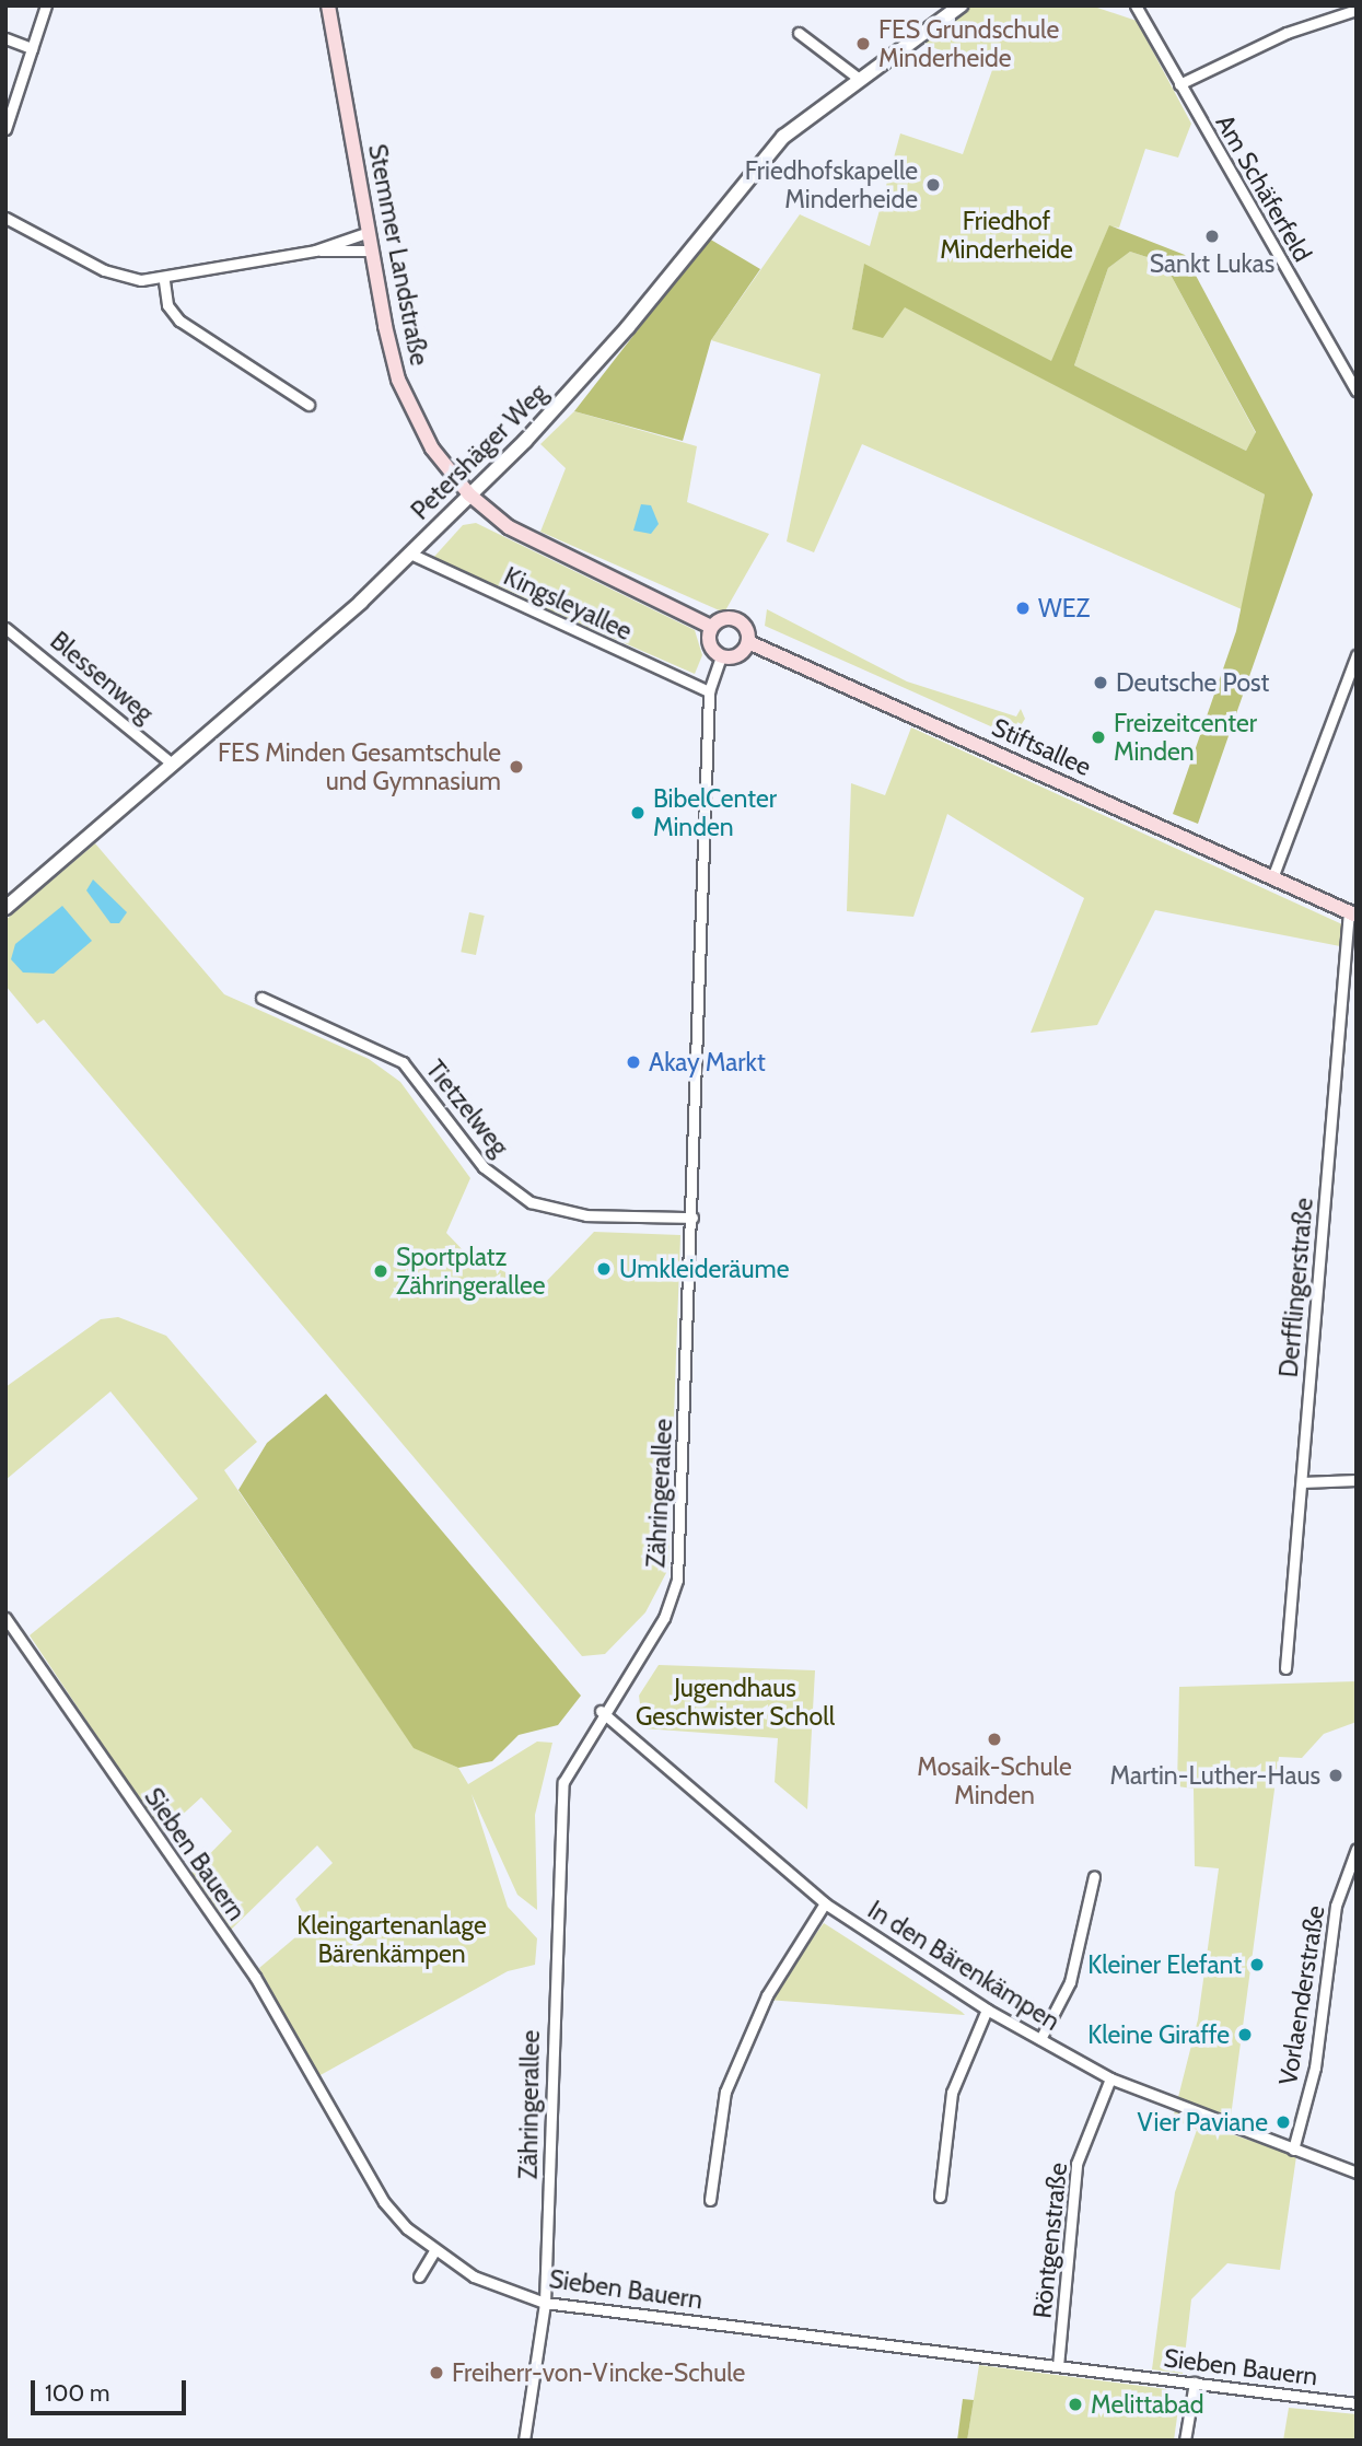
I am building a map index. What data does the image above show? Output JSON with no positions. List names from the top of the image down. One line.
{"streets":{"main road":["Stemmer Landstraße","Stiftsallee"],"street":["Am Schäferfeld","Petershäger Weg","Kingsleyallee","Blessenweg","Tietzelweg","Derfflingerstraße","Zähringerallee","Sieben Bauern","In den Bärenkämpen","Vorlaenderstraße","Röntgenstraße"]},"crossings":[["Stemmer Landstraße","Petershäger Weg"],["Petershäger Weg","Kingsleyallee"],["Petershäger Weg","Blessenweg"],["Kingsleyallee","Zähringerallee"],["Stiftsallee","Derfflingerstraße"],["Stiftsallee","Zähringerallee"],["Tietzelweg","Zähringerallee"],["Zähringerallee","Sieben Bauern"],["Zähringerallee","In den Bärenkämpen"],["Sieben Bauern","Röntgenstraße"],["In den Bärenkämpen","Vorlaenderstraße"],["In den Bärenkämpen","Röntgenstraße"]],"parks":["Friedhof Minderheide","Jugendhaus Geschwister Scholl","Kleingartenanlage Bärenkämpen"],"places":["FES Grundschule Minderheide","Friedhofskapelle Minderheide","Sankt Lukas","WEZ","Deutsche Post","Freizeitcenter Minden","FES Minden Gesamtschule und Gymnasium","BibelCenter Minden","Akay Markt","Umkleideräume","Sportplatz Zähringerallee","Mosaik-Schule Minden","Martin-Luther-Haus","Kleiner Elefant","Kleine Giraffe","Vier Paviane","Freiherr-von-Vincke-Schule","Melittabad"],"scale_bar":"100 m"}
